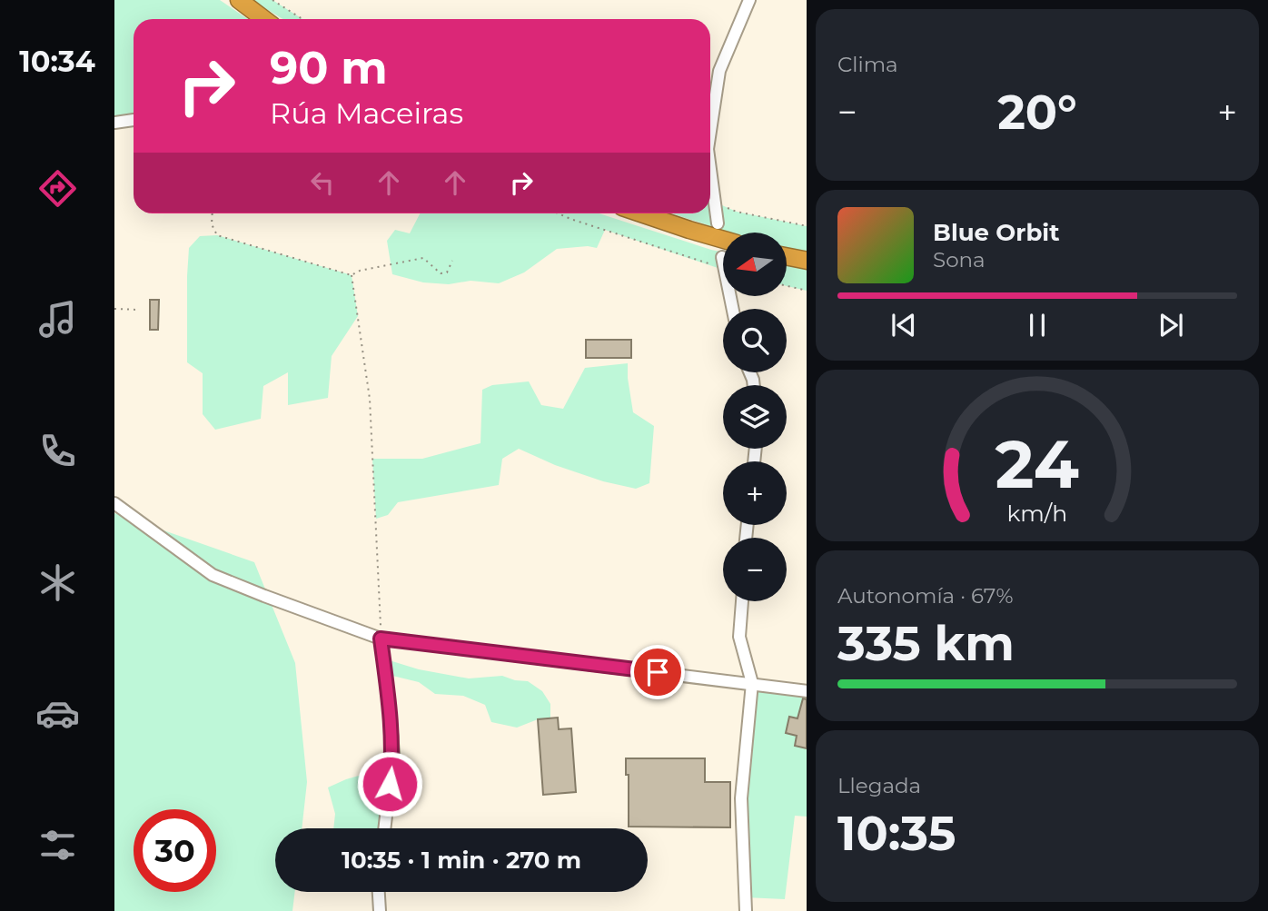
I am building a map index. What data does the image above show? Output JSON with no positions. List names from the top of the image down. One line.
{"north":"left","page":{"tabs":"10:34","tile":["Clima",["Autonomía · 67%","335 km"],["Llegada","10:35"]],"turn":["90 m","Rúa Maceiras"],"heat":["−","20°","+"],"song":["Blue Orbit","Sona"],"map_buttons":["+","−"],"limit":"30","trip":"10:35 · 1 min · 270 m","gauge":["24","km/h"]}}
